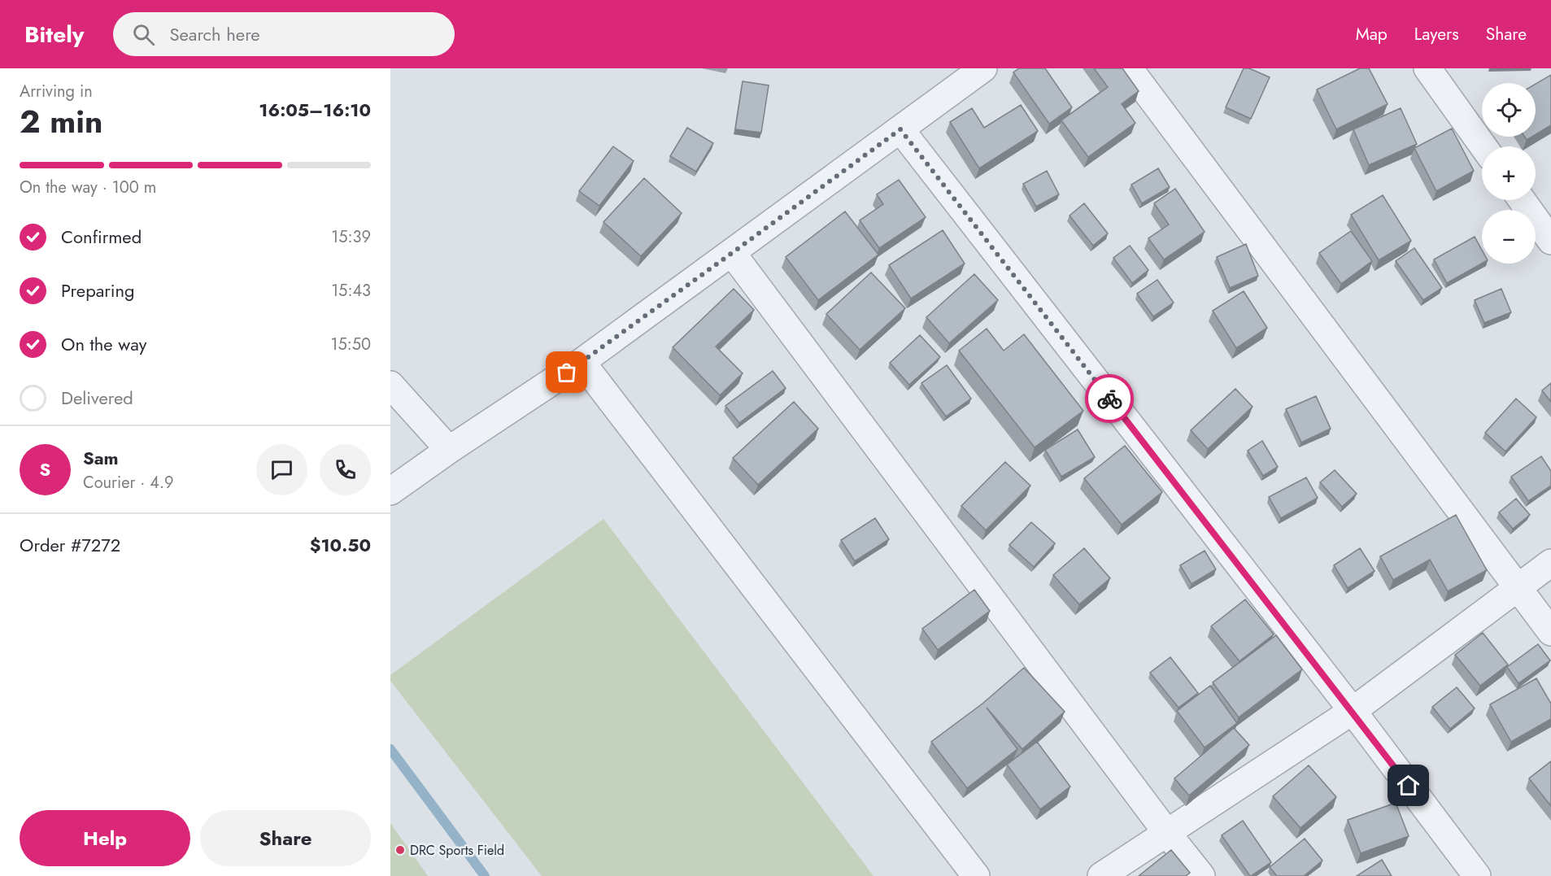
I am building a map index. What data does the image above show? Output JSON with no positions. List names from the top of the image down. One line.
{"places":["DRC Sports Field"],"page":{"header":"Bitely","search":"Search here","nav":["Map","Layers","Share"],"heading":["2 min","Arriving in","16:05–16:10"],"panel":["Sam","Courier · 4.9","Order #7272","$10.50"],"map_buttons":["+","−"],"bar":"On the way · 100 m","list":[["Confirmed","15:39"],["Preparing","15:43"],["On the way","15:50"],"Delivered"],"round":"S","buttons":["Help","Share"]}}
